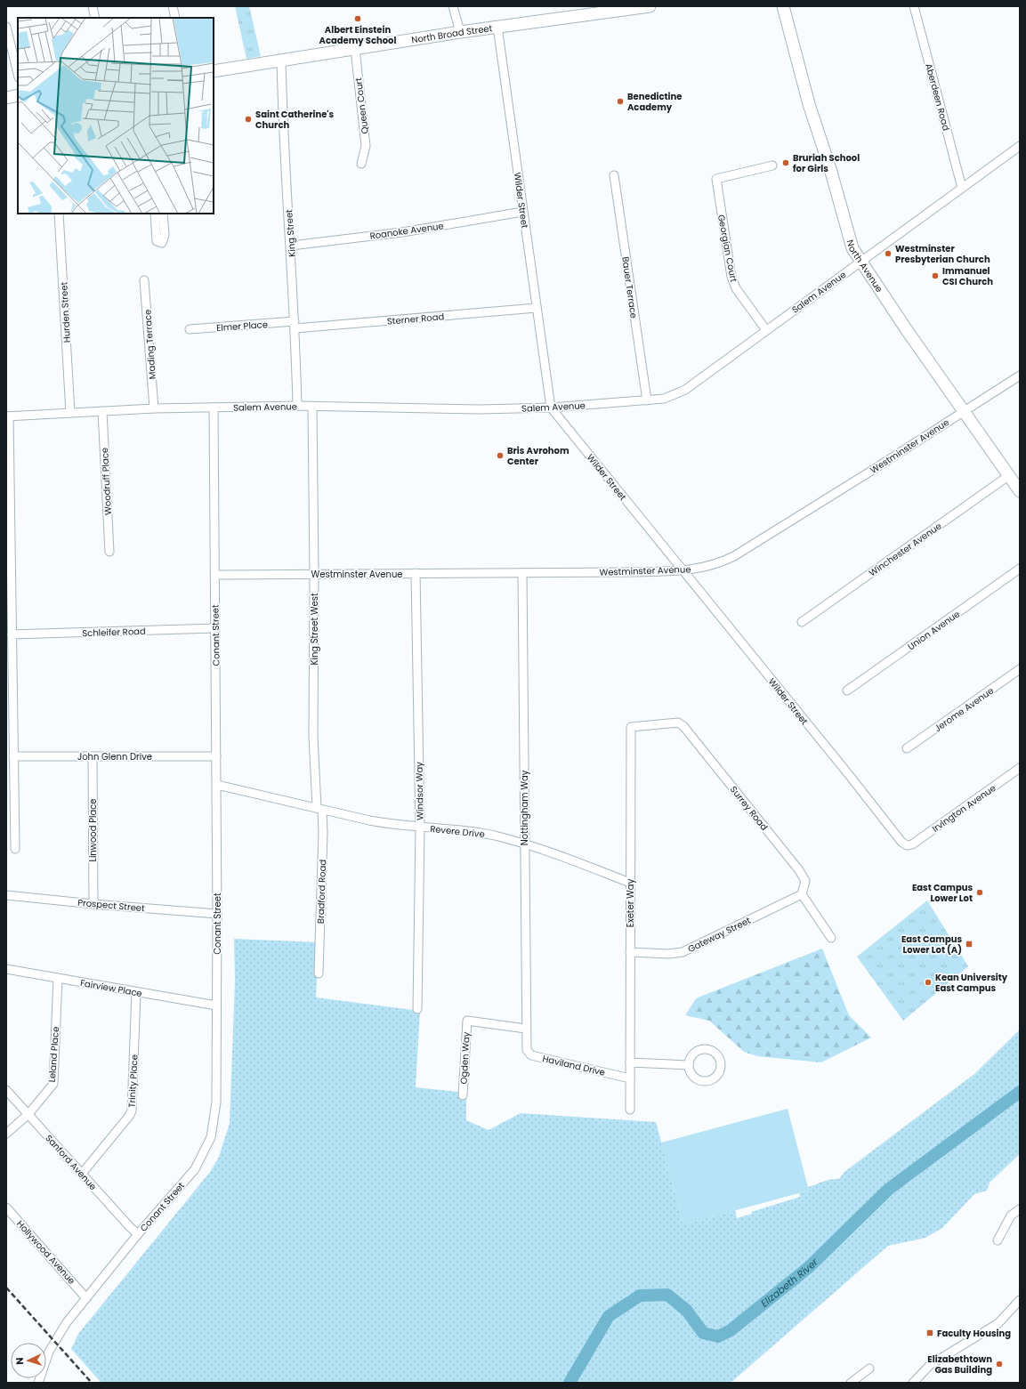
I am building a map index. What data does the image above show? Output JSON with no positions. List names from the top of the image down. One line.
{"streets":{"main road":["North Broad Street","North Avenue"],"street":["Aberdeen Road","Queen Court","Wilder Street","Roanoke Avenue","King Street","Georgian Court","Bauer Terrace","Salem Avenue","Hurden Street","Sterner Road","Elmer Place","Mading Terrace","Westminster Avenue","Woodruff Place","Winchester Avenue","King Street West","Union Avenue","Schleifer Road","Conant Street","Jerome Avenue","John Glenn Drive","Windsor Way","Nottingham Way","Surrey Road","Irvington Avenue","Linwood Place","Revere Drive","Bradford Road","Exeter Way","Prospect Street","Gateway Street","Fairview Place","Leland Place","Ogden Way","Haviland Drive","Trinity Place","Sanford Avenue","Hollywood Avenue"]},"crossings":[["North Broad Street","Queen Court"],["North Broad Street","Wilder Street"],["North Broad Street","King Street"],["Aberdeen Road","Salem Avenue"],["Wilder Street","Roanoke Avenue"],["Wilder Street","Salem Avenue"],["Wilder Street","Sterner Road"],["Wilder Street","Westminster Avenue"],["Wilder Street","Irvington Avenue"],["Roanoke Avenue","King Street"],["King Street","Salem Avenue"],["King Street","Sterner Road"],["King Street","Elmer Place"],["Georgian Court","Salem Avenue"],["North Avenue","Salem Avenue"],["North Avenue","Westminster Avenue"],["North Avenue","Winchester Avenue"],["Bauer Terrace","Salem Avenue"],["Salem Avenue","Hurden Street"],["Salem Avenue","Mading Terrace"],["Salem Avenue","Woodruff Place"],["Salem Avenue","King Street West"],["Salem Avenue","Conant Street"],["Sterner Road","Elmer Place"],["Westminster Avenue","King Street West"],["Westminster Avenue","Conant Street"],["Westminster Avenue","Windsor Way"],["Westminster Avenue","Nottingham Way"],["King Street West","Revere Drive"],["King Street West","Bradford Road"],["Schleifer Road","Conant Street"],["Conant Street","John Glenn Drive"],["Conant Street","Revere Drive"],["Conant Street","Prospect Street"],["Conant Street","Fairview Place"],["Conant Street","Sanford Avenue"],["Conant Street","Hollywood Avenue"],["John Glenn Drive","Linwood Place"],["Windsor Way","Revere Drive"],["Nottingham Way","Revere Drive"],["Nottingham Way","Ogden Way"],["Nottingham Way","Haviland Drive"],["Surrey Road","Exeter Way"],["Surrey Road","Gateway Street"],["Linwood Place","Prospect Street"],["Revere Drive","Bradford Road"],["Revere Drive","Exeter Way"],["Exeter Way","Gateway Street"],["Exeter Way","Haviland Drive"],["Fairview Place","Leland Place"],["Fairview Place","Trinity Place"],["Leland Place","Sanford Avenue"],["Trinity Place","Sanford Avenue"]],"water":["Elizabeth River"],"places":{"other":["Albert Einstein Academy School","Benedictine Academy","Saint Catherine's Church","Bruriah School for Girls","Westminster Presbyterian Church","Immanuel CSI Church","Bris Avrohom Center","East Campus Lower Lot","Kean University East Campus","Elizabethtown Gas Building"],"transit":["East Campus Lower Lot (A)","Faculty Housing"]},"north":"left"}
